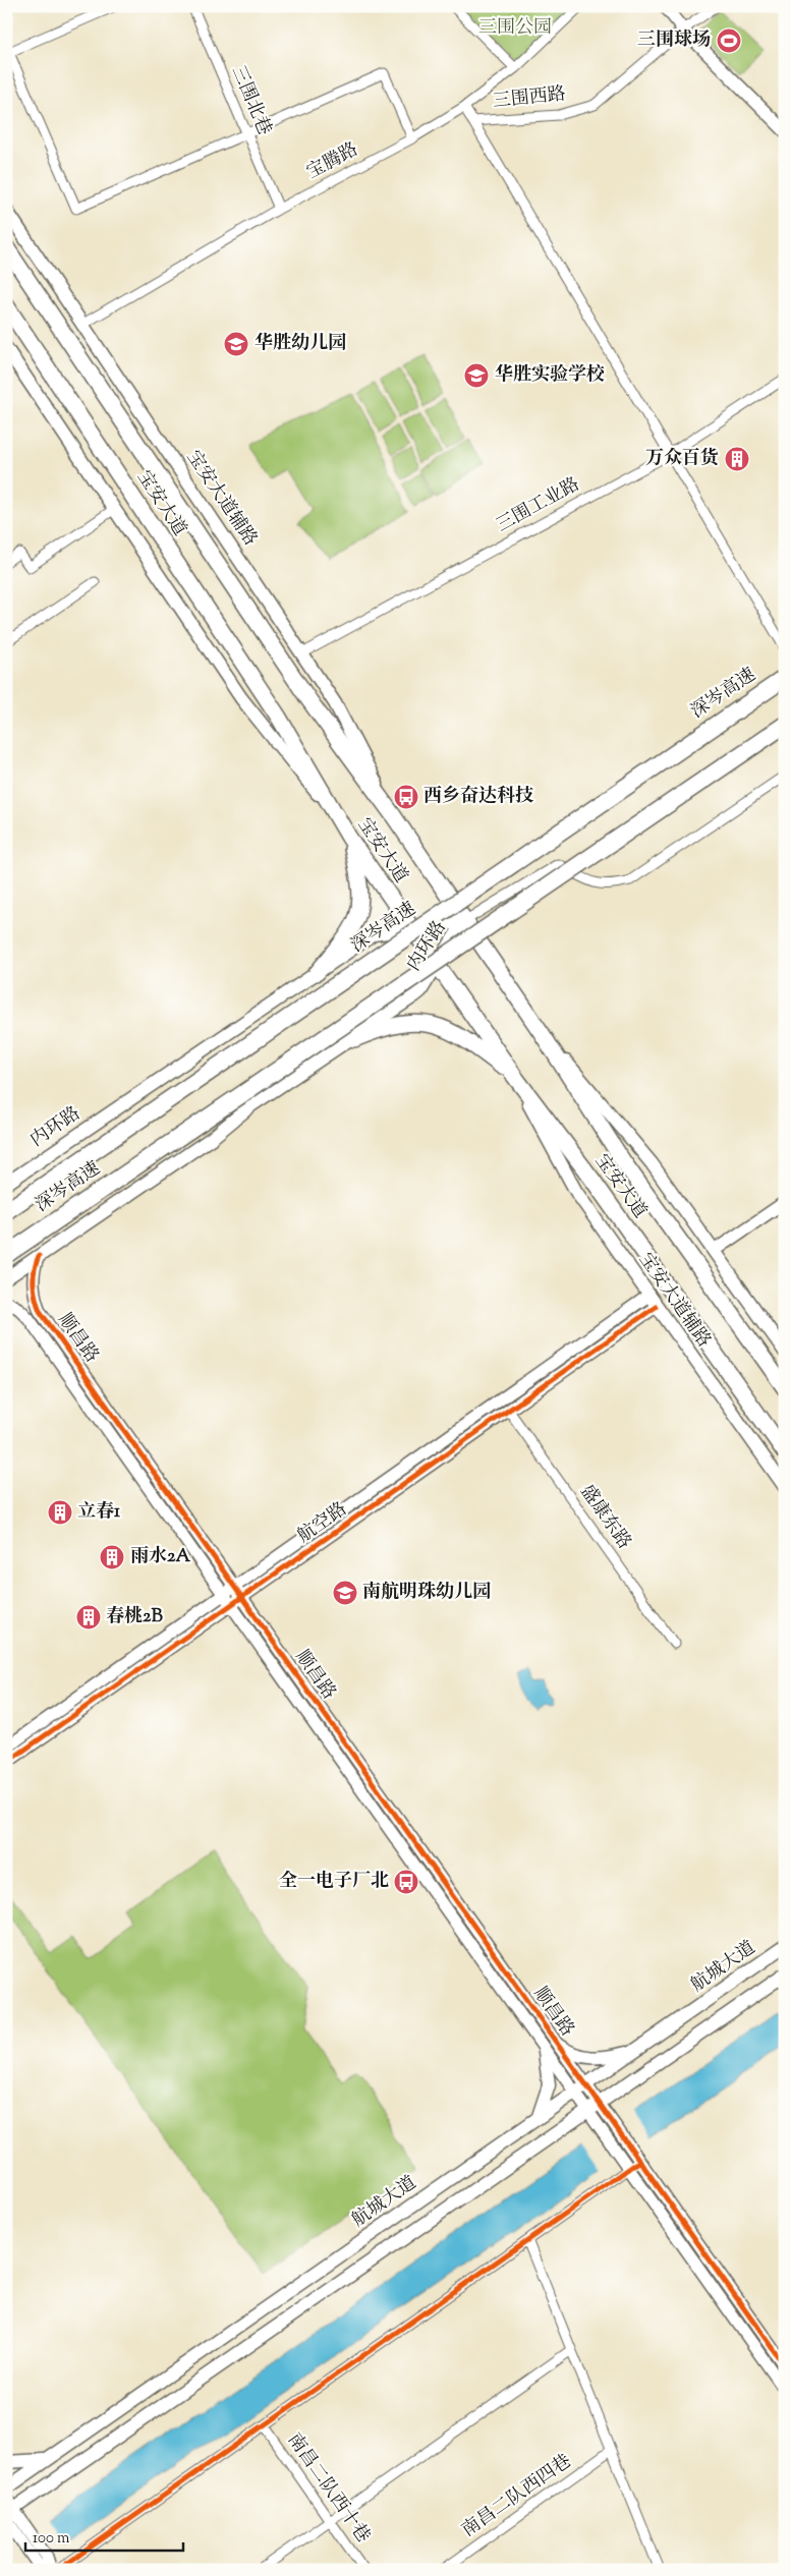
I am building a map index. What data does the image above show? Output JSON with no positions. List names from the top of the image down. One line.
{"streets":{"highway":["深岑高速"],"main road":["宝安大道辅路","宝安大道","内环路","航城大道"],"street":["三围西路","三围北巷","宝腾路","三围工业路","顺昌路","盛康东路","航空路","南昌二队西十巷","南昌二队西四巷"]},"crossings":[["三围北巷","宝腾路"],["宝腾路","宝安大道辅路"],["宝安大道辅路","宝安大道"],["宝安大道辅路","三围工业路"],["宝安大道辅路","航空路"],["宝安大道","内环路"],["内环路","顺昌路"],["顺昌路","航空路"],["顺昌路","航城大道"],["盛康东路","航空路"]],"parks":["三围公园"],"places":{"sports":["三围球场"],"school or university":["华胜幼儿园","华胜实验学校","南航明珠幼儿园"],"building":["万众百货","立春1","雨水2A","春桃2B"],"bus stop":["西乡奋达科技","全一电子厂北"]},"scale_bar":"100 m"}
